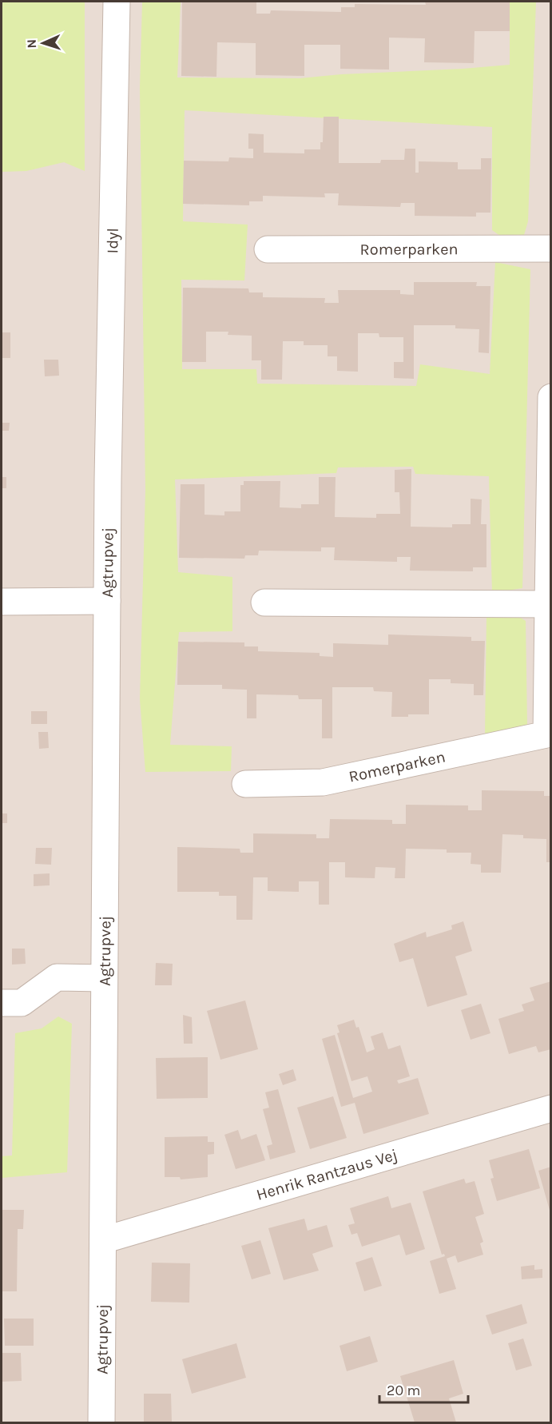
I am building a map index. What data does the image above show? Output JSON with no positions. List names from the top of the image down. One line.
{"streets":{"street":["Idyl","Romerparken","Agtrupvej","Henrik Rantzaus Vej"]},"crossings":[["Idyl","Agtrupvej"],["Agtrupvej","Henrik Rantzaus Vej"]],"scale_bar":"20 m","north":"left"}
